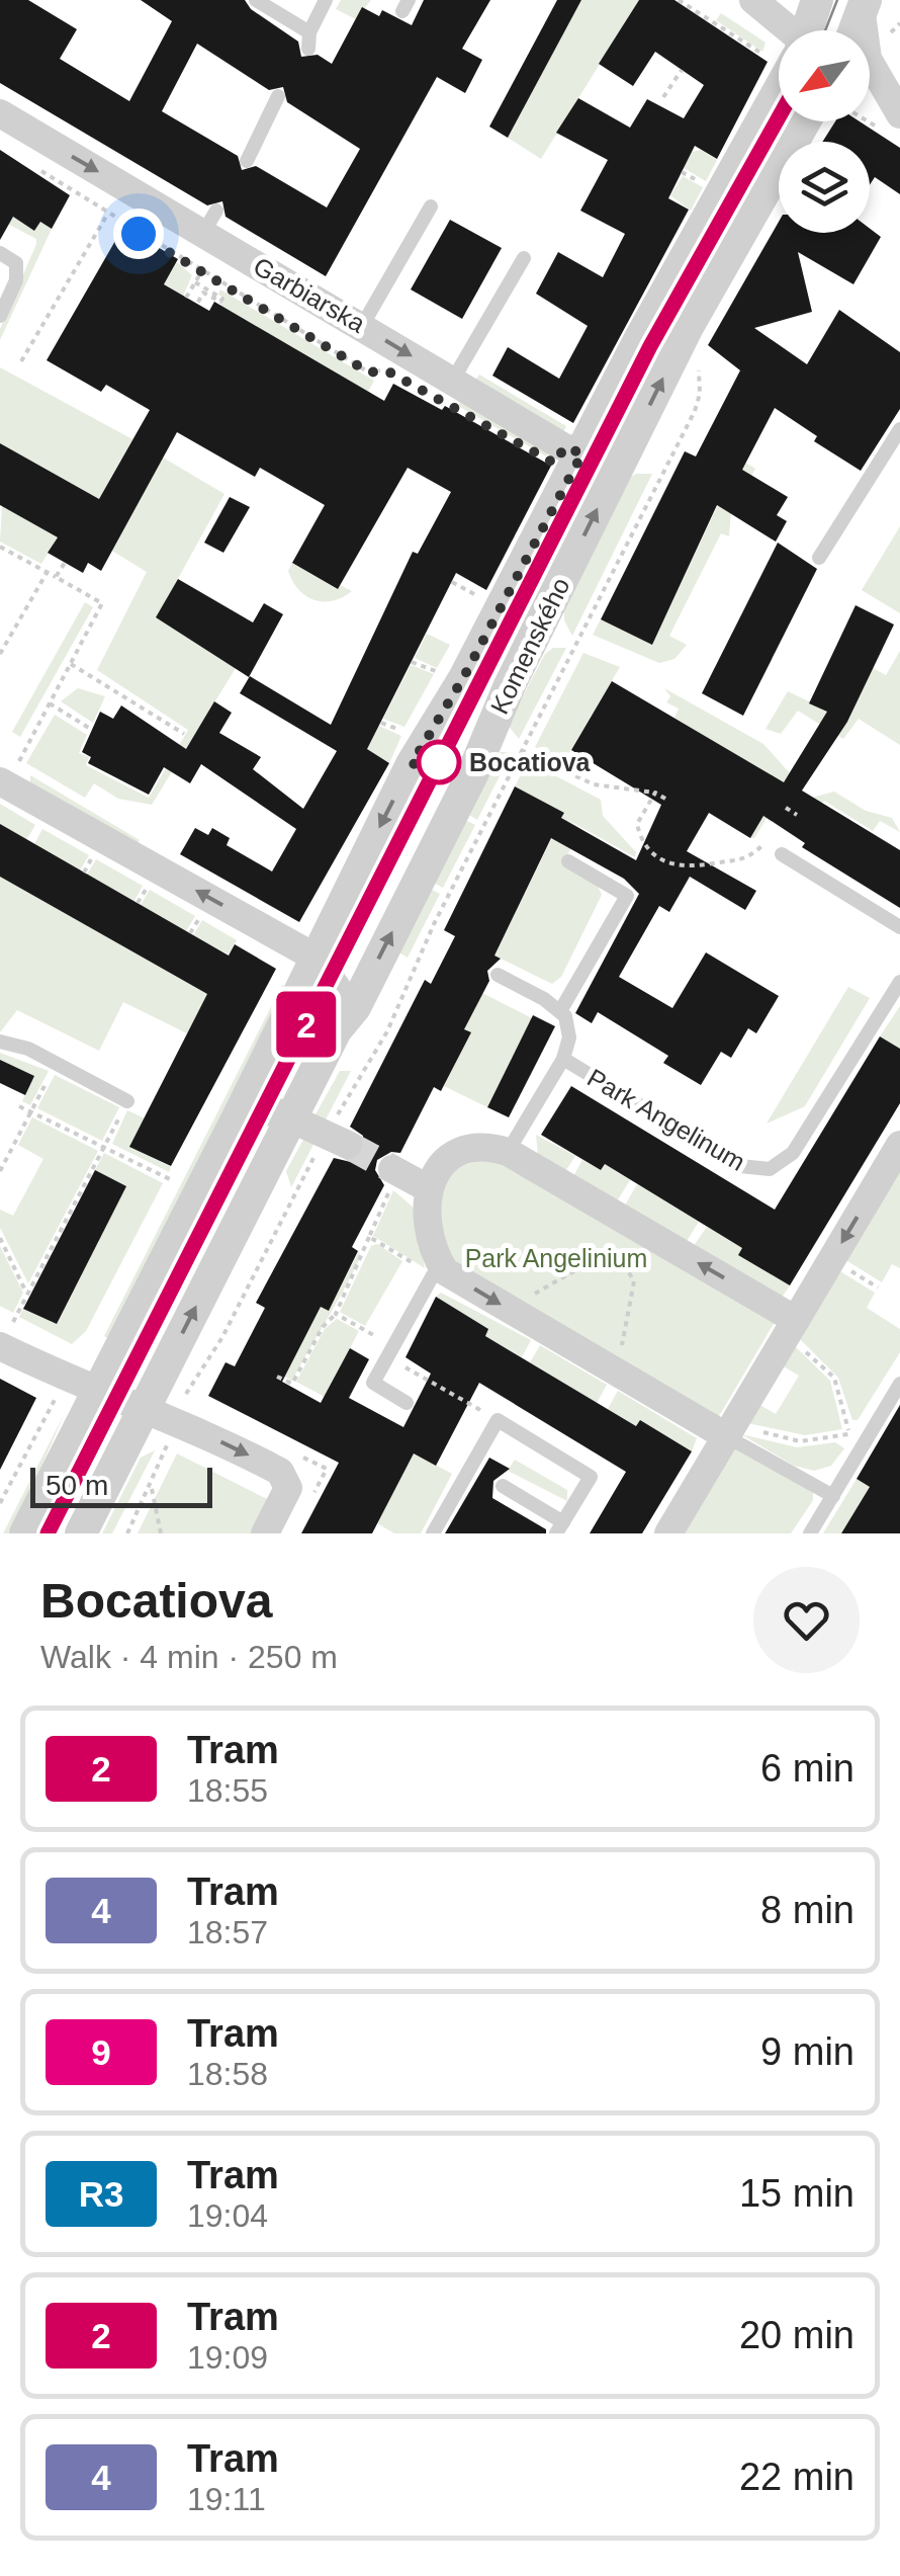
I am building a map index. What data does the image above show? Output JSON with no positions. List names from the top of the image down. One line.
{"streets":{"street":["Garbiarska","Komenského"],"lane":["Park Angelinum"]},"crossings":[["Garbiarska","Komenského"]],"one_way":["Garbiarska"],"parks":["Park Angelinium"],"places":["Bocatiova"],"lines":["tram line 2"],"scale_bar":"50 m","north":"bottom left","page":{"on_map":"2","scale":"50 m","heading":["Bocatiova","Walk · 4 min · 250 m"],"list":[{"mark":"2","name":"Tram","note":"18:55","value":"6 min"},{"mark":"4","name":"Tram","note":"18:57","value":"8 min"},{"mark":"9","name":"Tram","note":"18:58","value":"9 min"},{"mark":"R3","name":"Tram","note":"19:04","value":"15 min"},{"mark":"2","name":"Tram","note":"19:09","value":"20 min"},{"mark":"4","name":"Tram","note":"19:11","value":"22 min"}]}}
